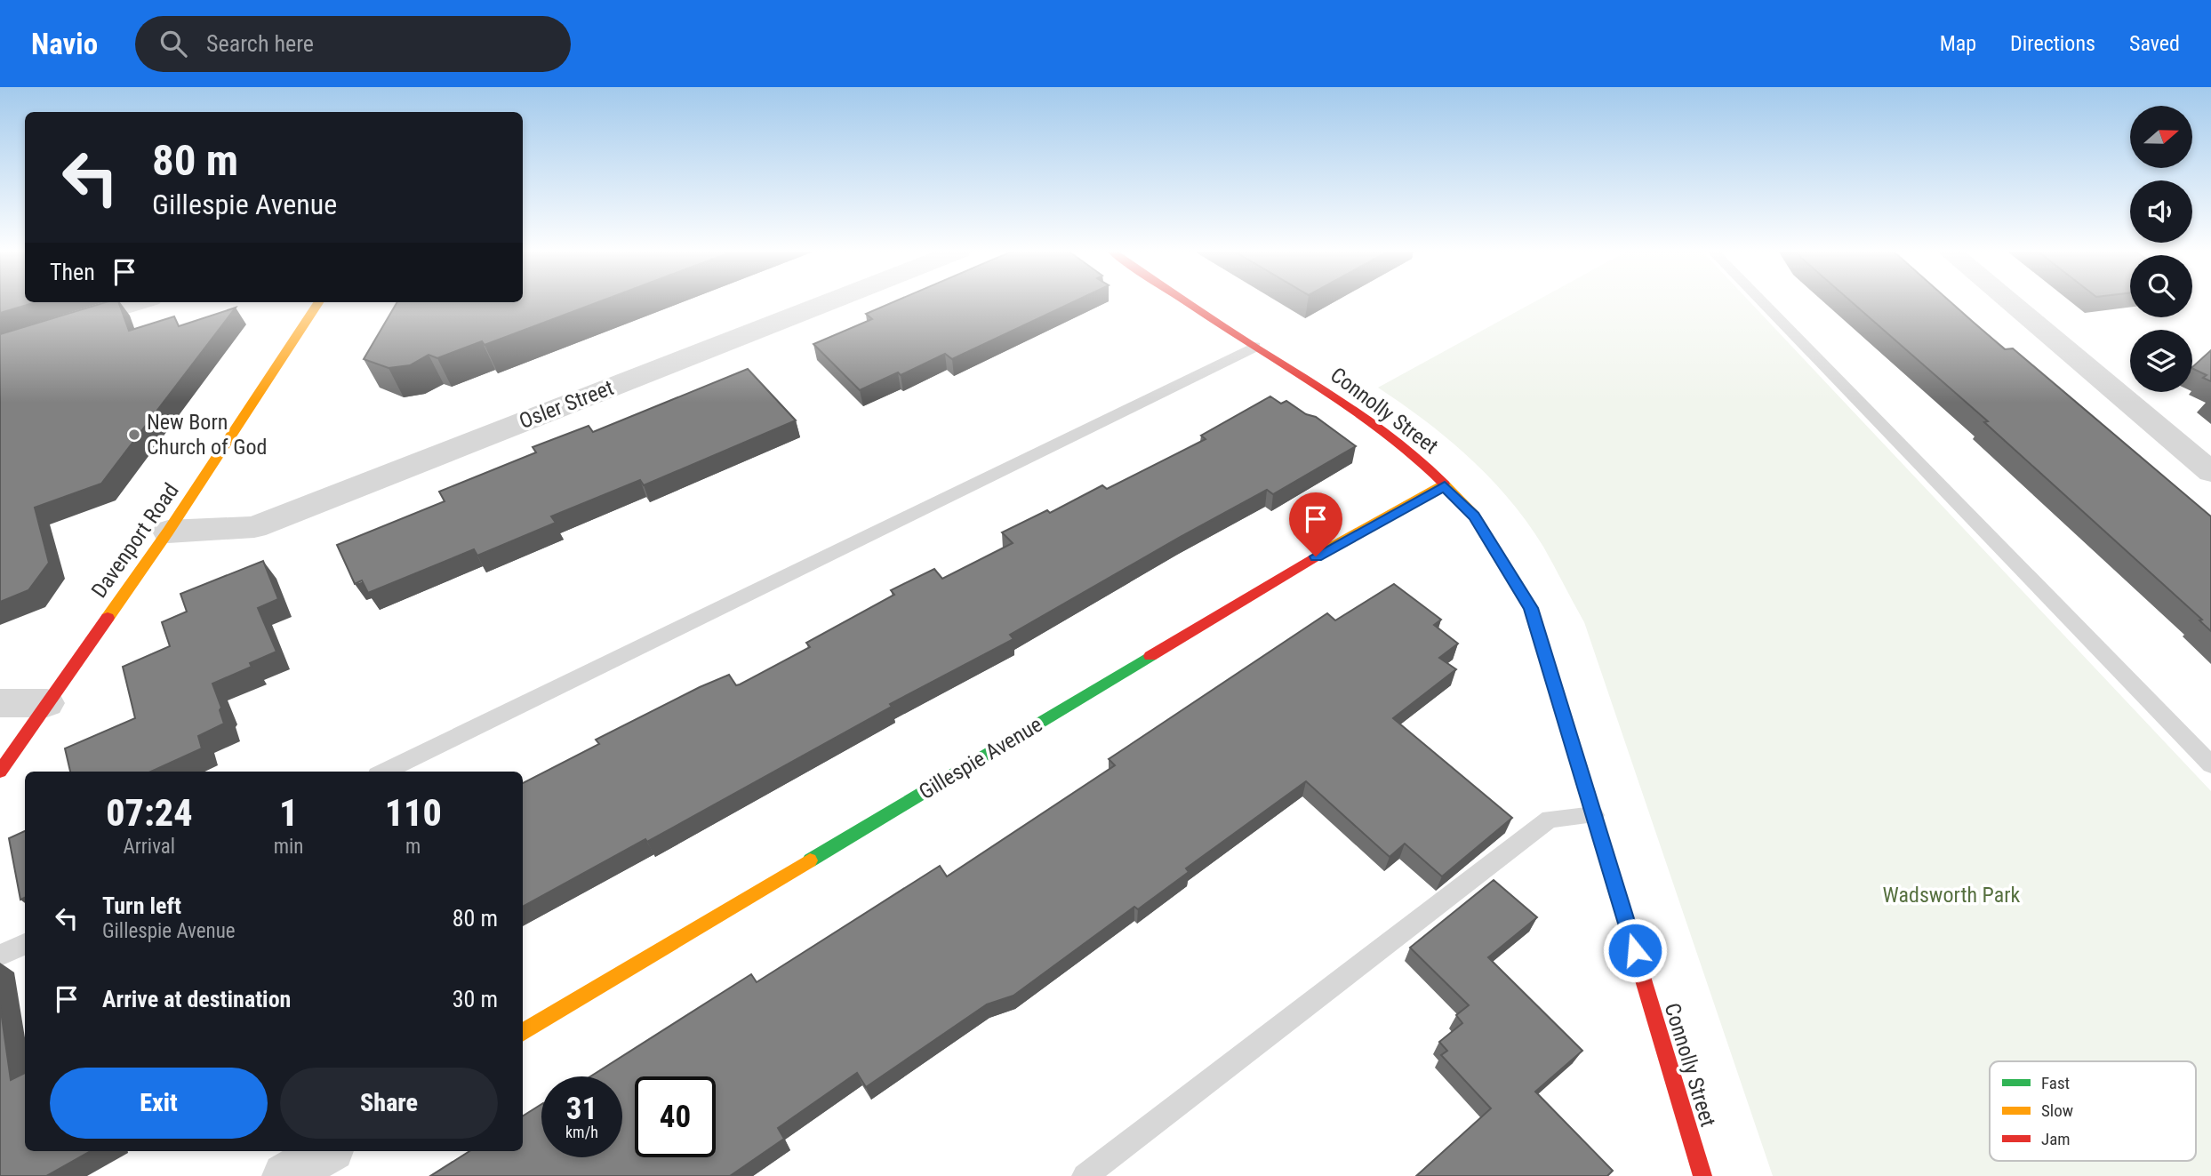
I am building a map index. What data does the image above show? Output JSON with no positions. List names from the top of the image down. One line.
{"streets":{"street":["Osler Street","Connolly Street","Davenport Road","Gillespie Avenue"]},"crossings":[["Osler Street","Davenport Road"],["Connolly Street","Gillespie Avenue"]],"parks":["Wadsworth Park"],"places":["New Born Church of God"],"legend":["Fast","Slow","Jam"],"north":"right","page":{"header":"Navio","search":"Search here","nav":["Map","Directions","Saved"],"turn":["80 m","Gillespie Avenue"],"then":"Then","eta":["07:24","Arrival","1","min","110","m"],"list":[{"name":"Turn left","note":"Gillespie Avenue","value":"80 m"},{"name":"Arrive at destination","value":"30 m"}],"buttons":["Exit","Share"],"speed":"31 km/h","limit":"40"}}
